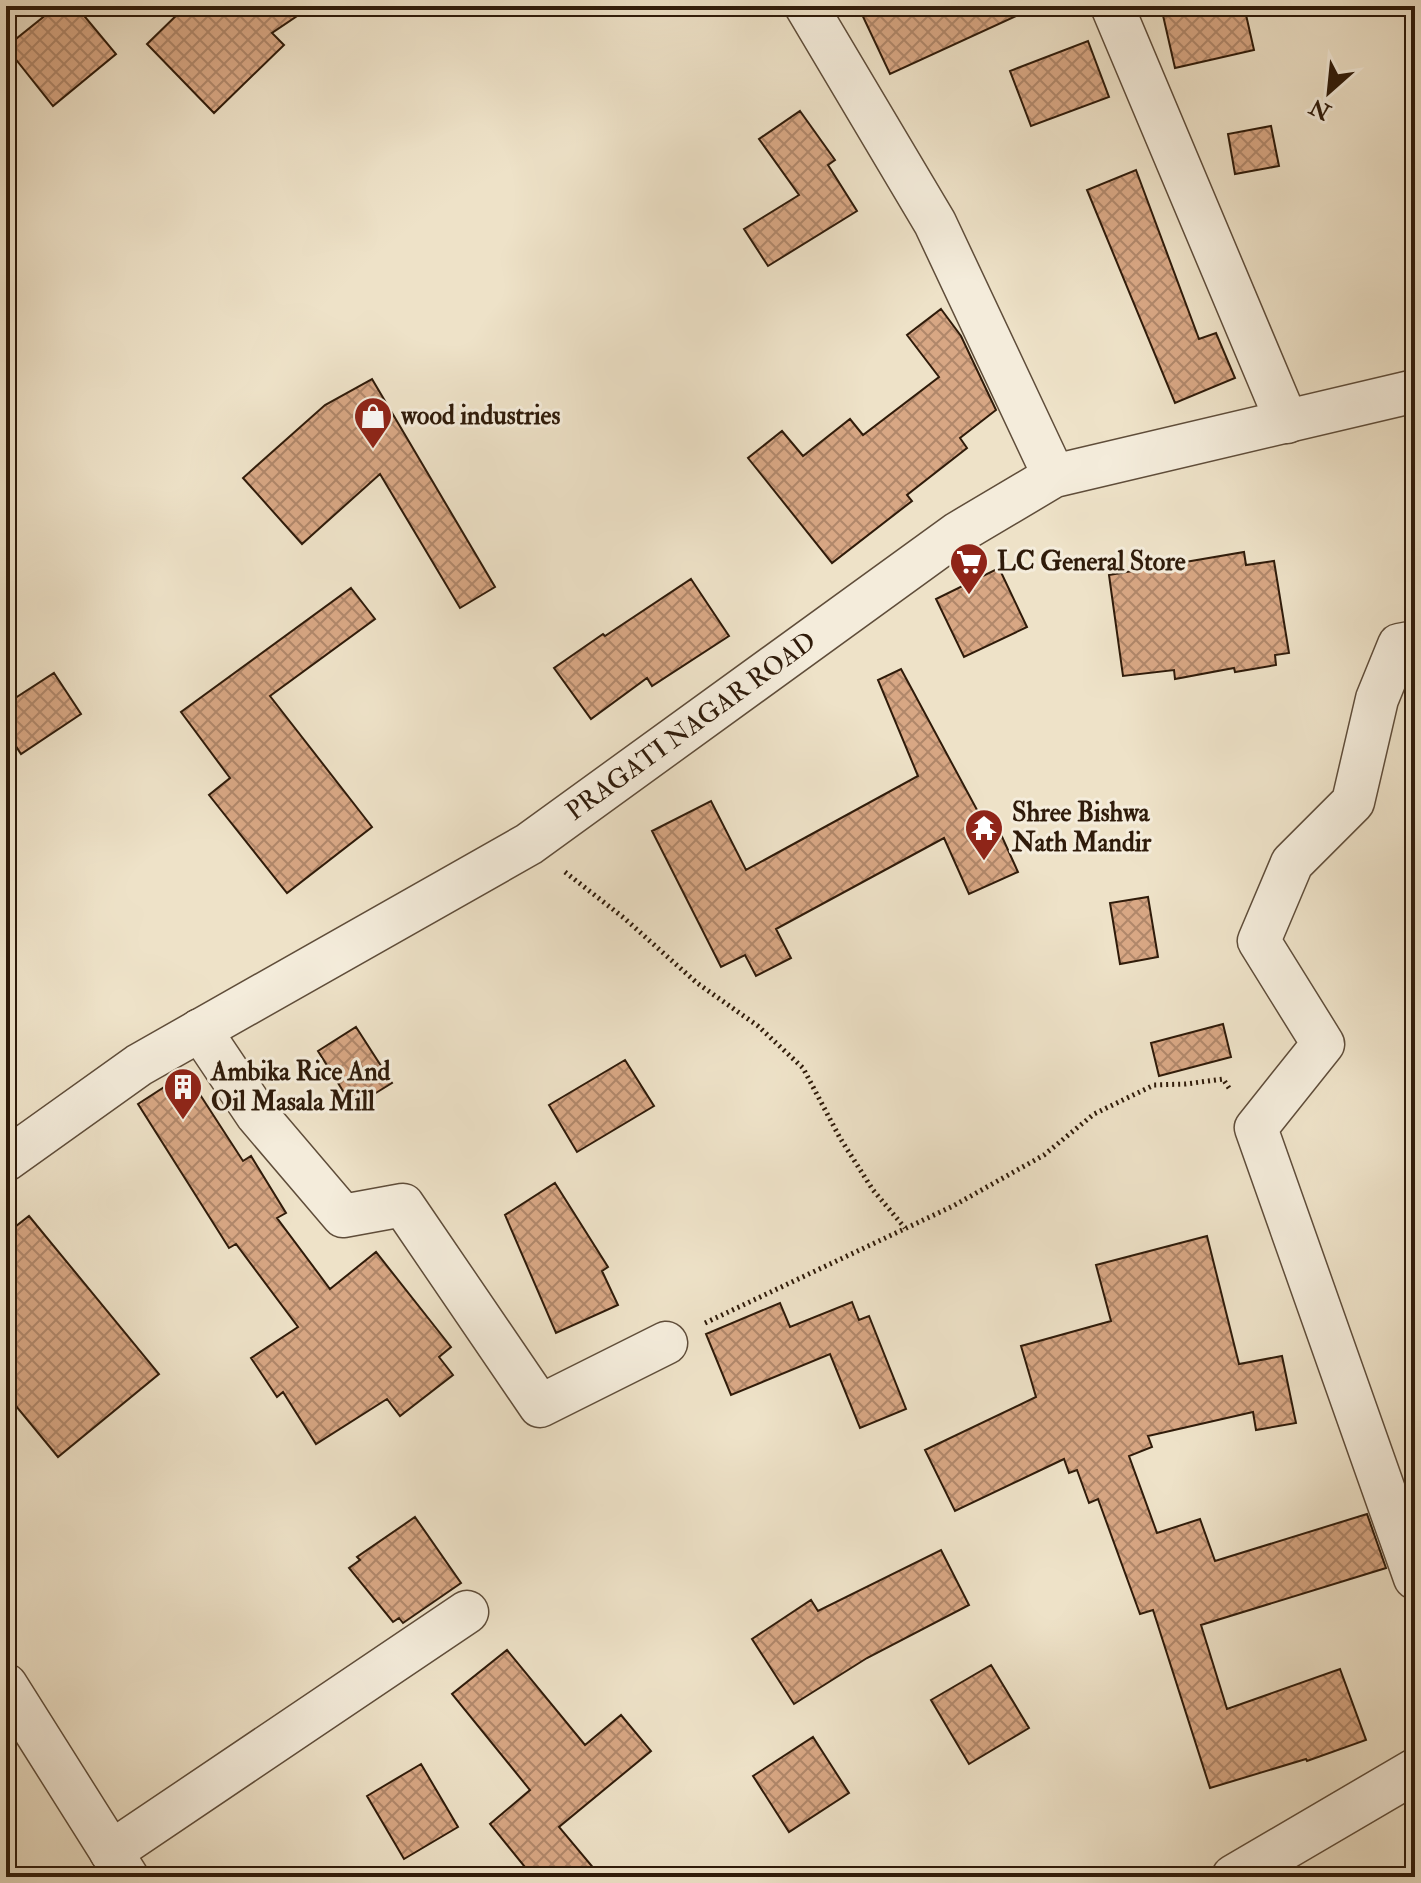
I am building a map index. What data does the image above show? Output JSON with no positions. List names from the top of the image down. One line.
{"streets":{"street":["PRAGATI NAGAR ROAD"]},"places":{"shop":["wood industries"],"supermarket":["LC General Store"],"temple":["Shree Bishwa Nath Mandir"],"building":["Ambika Rice And Oil Masala Mill"]},"north":"bottom left"}
